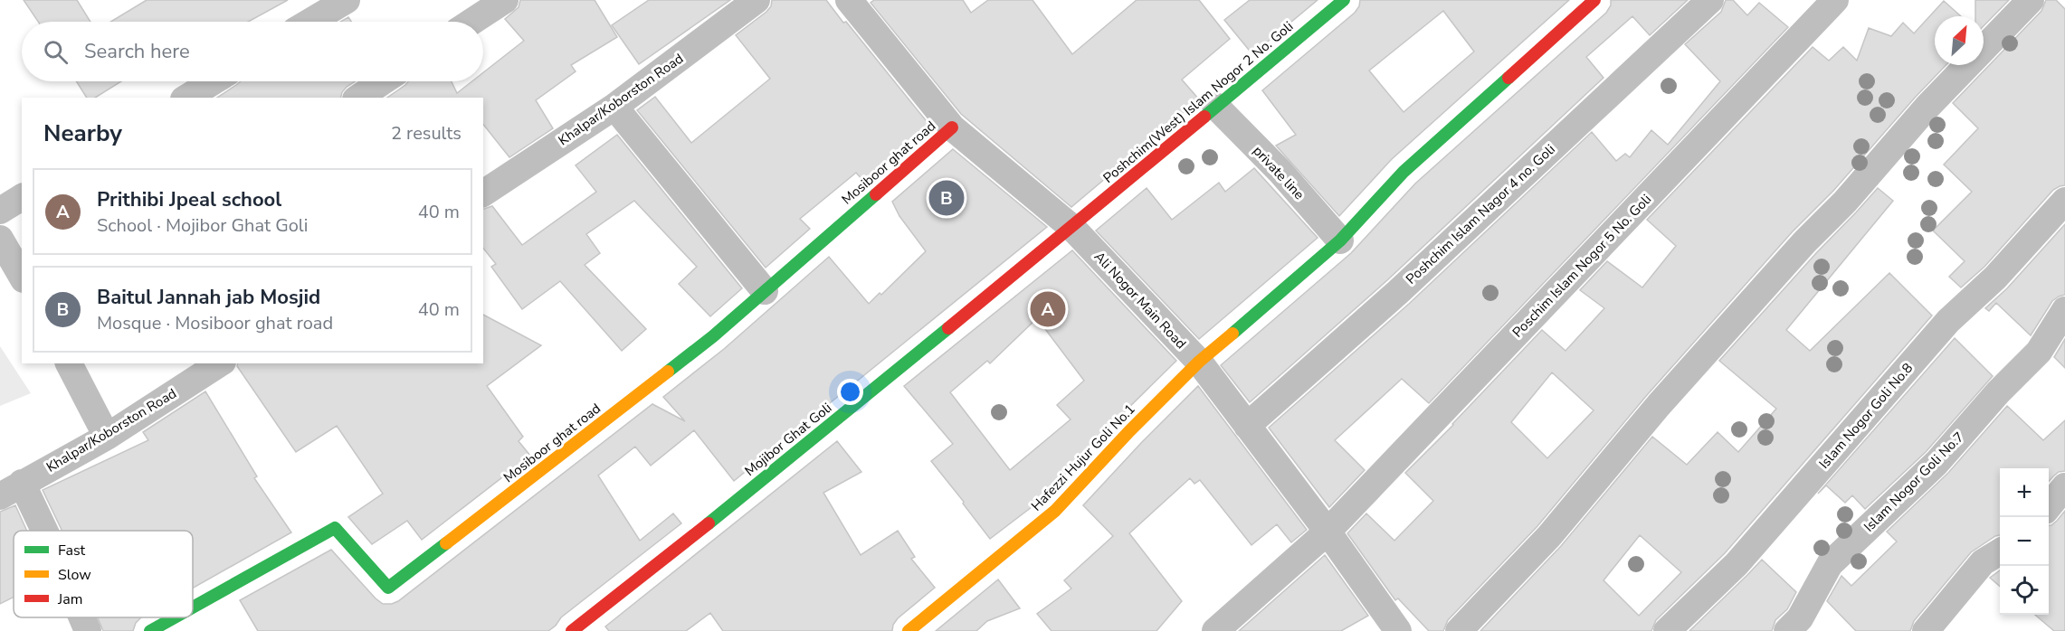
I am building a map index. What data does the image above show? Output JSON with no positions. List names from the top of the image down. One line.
{"streets":{"street":["Khalpar/Koborston Road","Poshchim(West) Islam Nogor 2 No. Goli","Mosiboor ghat road","private line","Poshchim Islam Nagor 4 no. Goli","Poschim Islam Nogor 5 No. Goli","Ali Nogor Main Road","Islam Nogor Goli No.8","Mojibor Ghat Goli","Hafezzi Hujur Goli No.1","Islam Nogor Goli No.7"]},"crossings":[["Poshchim(West) Islam Nogor 2 No. Goli","private line"],["Poshchim(West) Islam Nogor 2 No. Goli","Ali Nogor Main Road"],["Poshchim(West) Islam Nogor 2 No. Goli","Mojibor Ghat Goli"],["Mosiboor ghat road","Ali Nogor Main Road"],["private line","Hafezzi Hujur Goli No.1"],["Poshchim Islam Nagor 4 no. Goli","Ali Nogor Main Road"],["Poschim Islam Nogor 5 No. Goli","Ali Nogor Main Road"],["Ali Nogor Main Road","Mojibor Ghat Goli"],["Ali Nogor Main Road","Hafezzi Hujur Goli No.1"]],"legend":["Fast","Slow","Jam"],"north":"top right","page":{"search":"Search here","heading":["Nearby","2 results"],"list":[{"mark":"A","name":"Prithibi Jpeal school","note":"School · Mojibor Ghat Goli","value":"40 m"},{"mark":"B","name":"Baitul Jannah jab Mosjid","note":"Mosque · Mosiboor ghat road","value":"40 m"}],"pins":["B","A"],"map_buttons":["+","−"]}}
